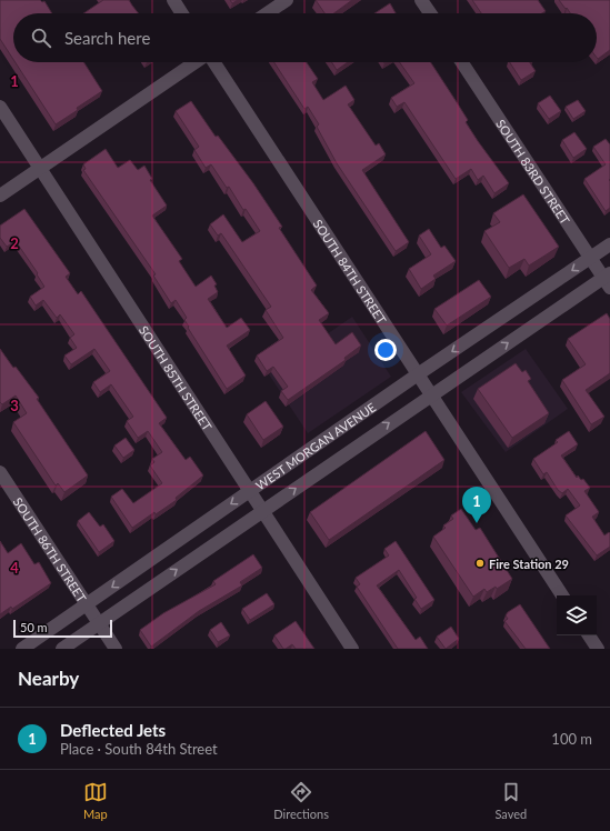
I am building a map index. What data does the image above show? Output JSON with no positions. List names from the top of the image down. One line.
{"streets":{"street":["SOUTH 83RD STREET","SOUTH 84TH STREET","SOUTH 85TH STREET","WEST MORGAN AVENUE","SOUTH 86TH STREET"]},"crossings":[["SOUTH 83RD STREET","WEST MORGAN AVENUE"],["SOUTH 84TH STREET","WEST MORGAN AVENUE"],["SOUTH 85TH STREET","WEST MORGAN AVENUE"],["WEST MORGAN AVENUE","SOUTH 86TH STREET"]],"places":["Fire Station 29"],"scale_bar":"50 m","page":{"search":"Search here","pins":"1","scale":"50 m","heading":"Nearby","list":[{"mark":"1","name":"Deflected Jets","note":"Place · South 84th Street","value":"100 m"}],"nav":["Map","Directions","Saved"]},"grid":{"rows":["1","2","3","4"]}}
